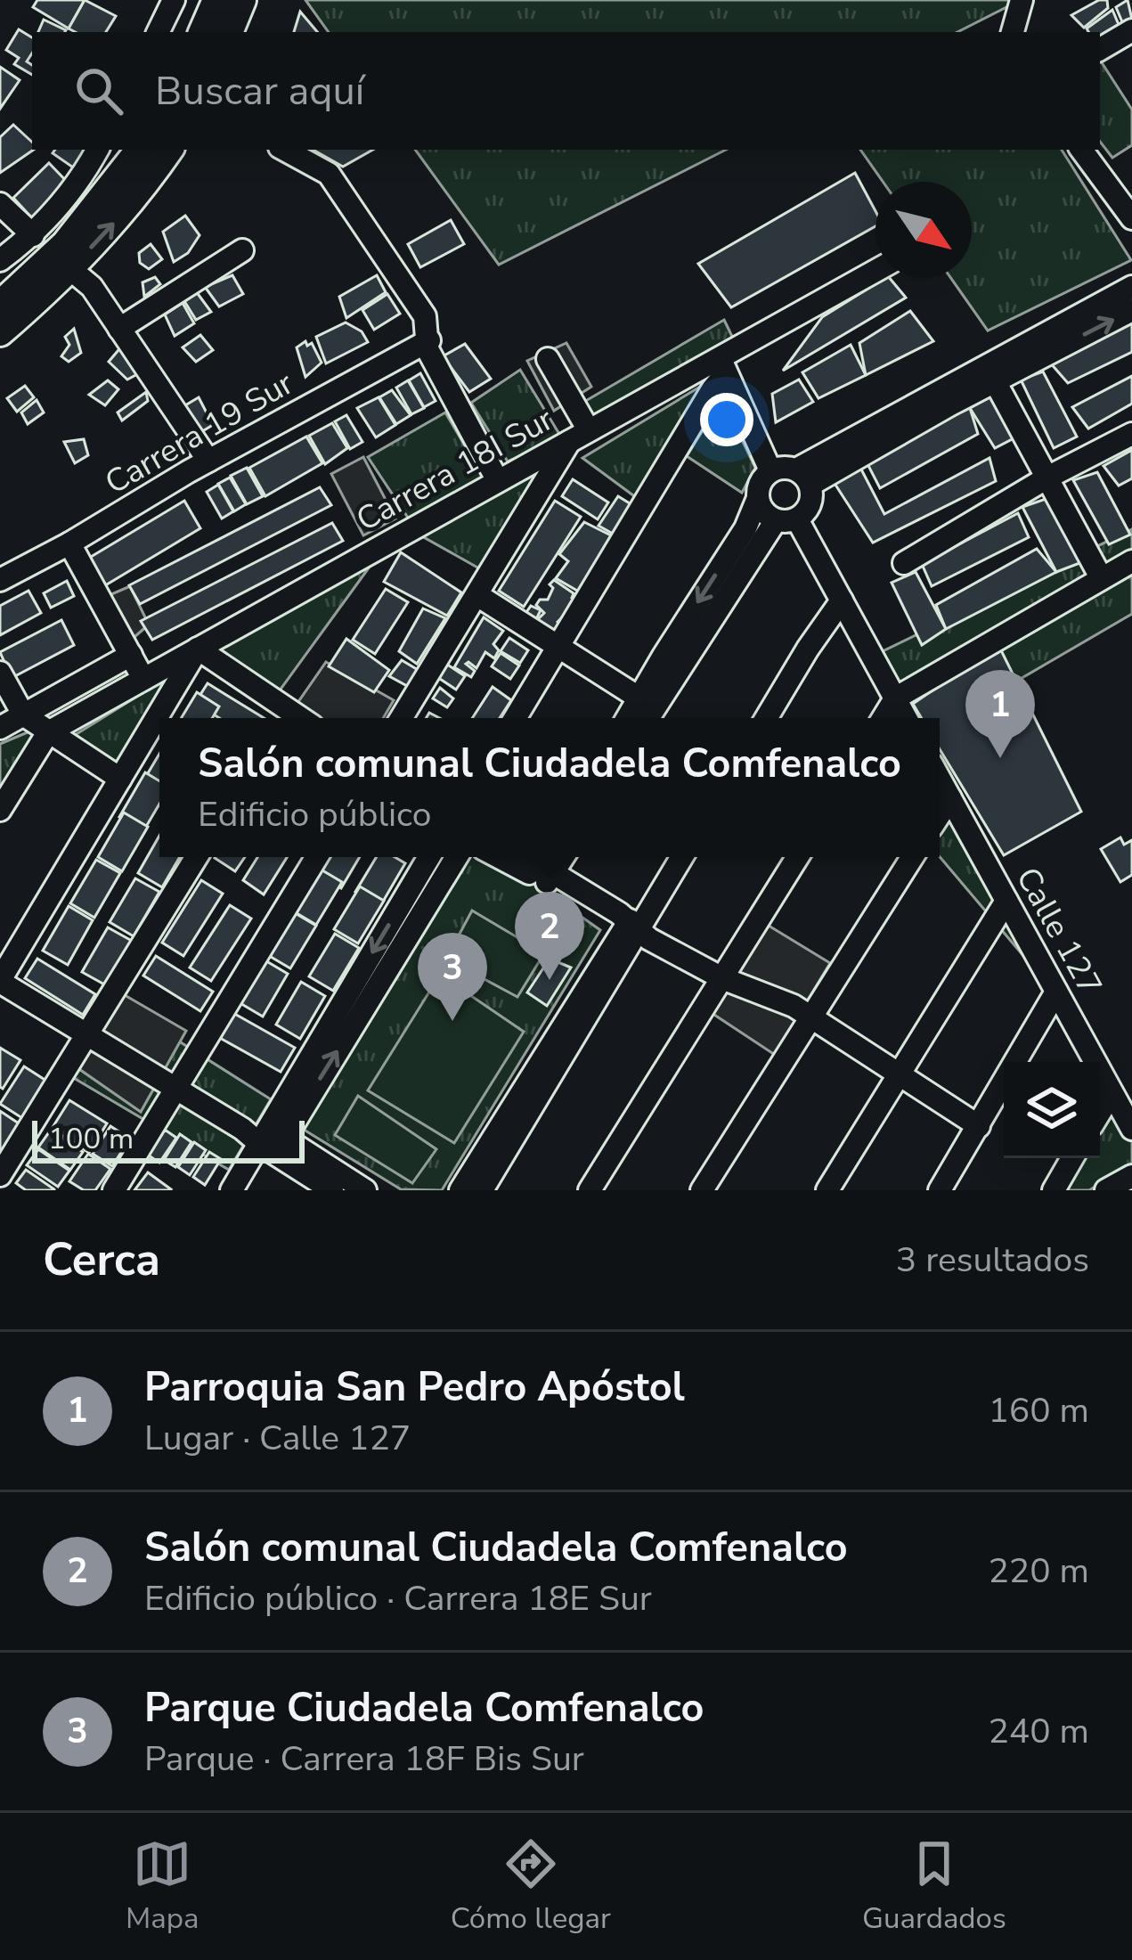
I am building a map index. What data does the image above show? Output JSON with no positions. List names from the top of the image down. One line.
{"streets":{"street":["Carrera 19 Sur","Carrera 18I Sur","Calle 127"]},"scale_bar":"100 m","north":"bottom right","page":{"search":"Buscar aquí","pins":["1","2","3"],"popup":["Salón comunal Ciudadela Comfenalco","Edificio público"],"scale":"100 m","heading":["Cerca","3 resultados"],"list":[{"mark":"1","name":"Parroquia San Pedro Apóstol","note":"Lugar · Calle 127","value":"160 m"},{"mark":"2","name":"Salón comunal Ciudadela Comfenalco","note":"Edificio público · Carrera 18E Sur","value":"220 m"},{"mark":"3","name":"Parque Ciudadela Comfenalco","note":"Parque · Carrera 18F Bis Sur","value":"240 m"}],"nav":["Mapa","Cómo llegar","Guardados"]}}
